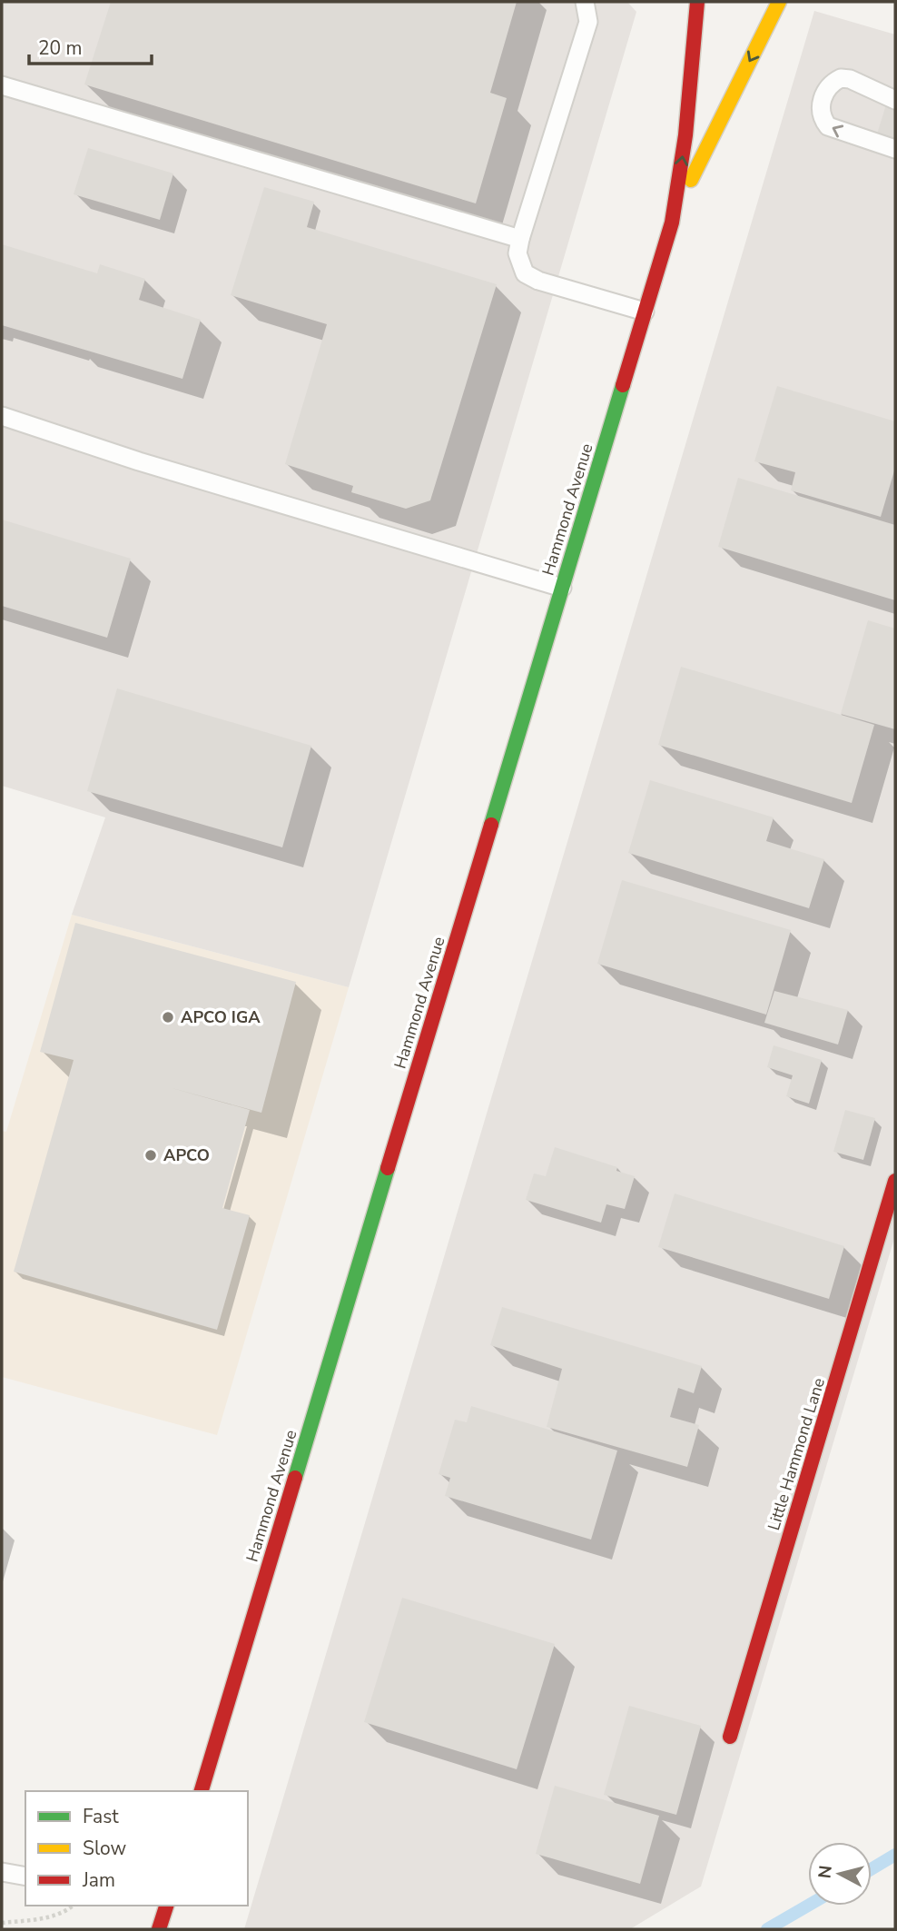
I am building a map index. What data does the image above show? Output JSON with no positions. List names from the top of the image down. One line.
{"streets":{"main road":["Hammond Avenue","Little Hammond Lane"]},"places":["APCO IGA","APCO"],"legend":["Fast","Slow","Jam"],"scale_bar":"20 m","north":"left"}
